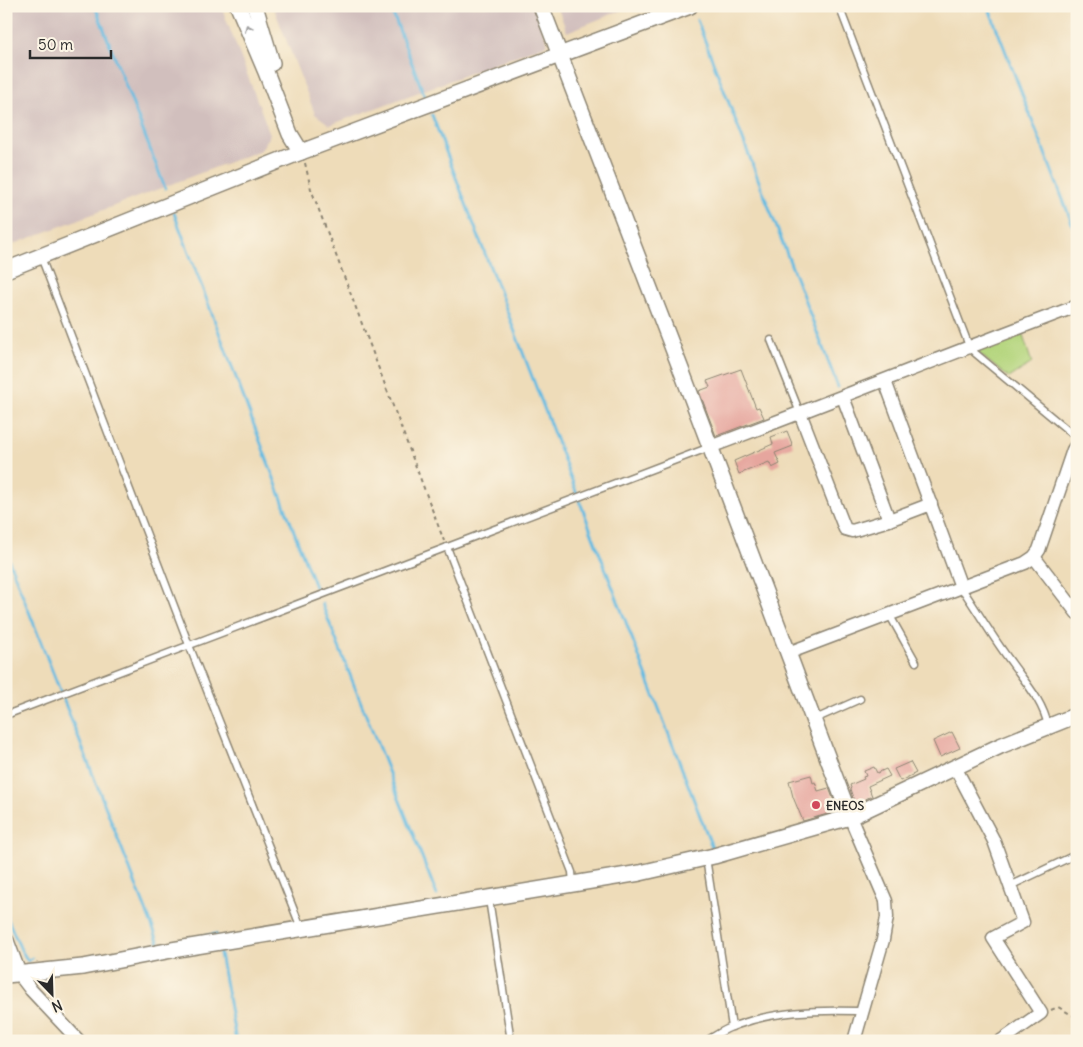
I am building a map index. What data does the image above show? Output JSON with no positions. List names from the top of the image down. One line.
{"places":["ENEOS"],"scale_bar":"50 m","north":"bottom right"}
